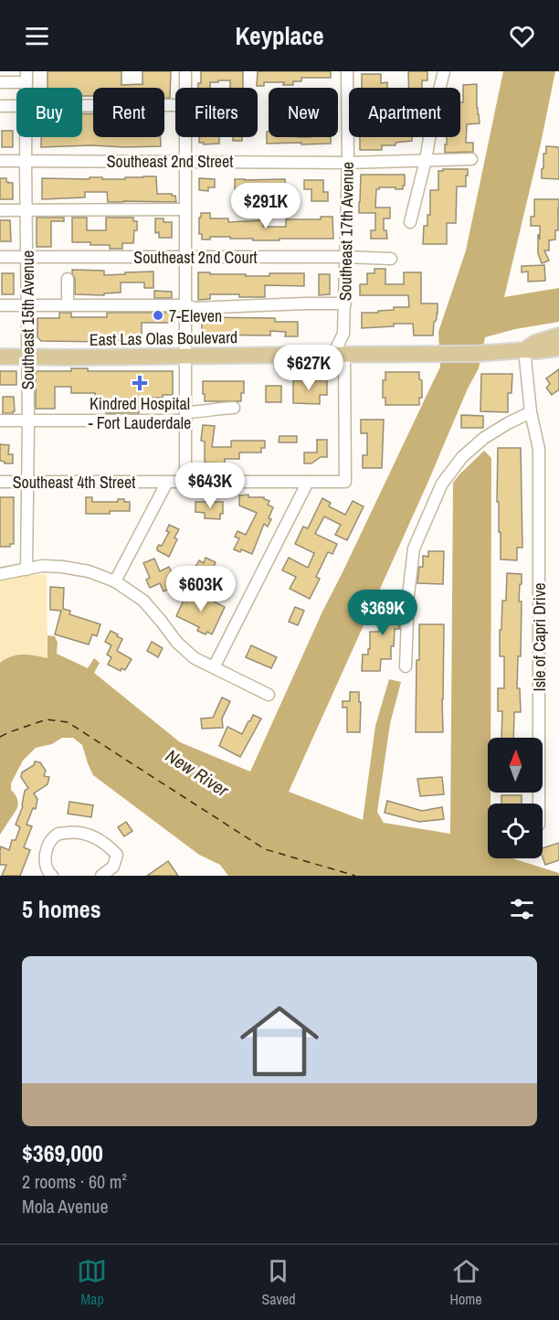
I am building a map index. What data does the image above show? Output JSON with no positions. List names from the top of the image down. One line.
{"streets":{"main road":["East Las Olas Boulevard"],"street":["Southeast 2nd Street","Southeast 17th Avenue","Southeast 2nd Court","Southeast 15th Avenue","Southeast 4th Street","Isle of Capri Drive"]},"crossings":[["Southeast 2nd Street","Southeast 17th Avenue"],["Southeast 2nd Street","Southeast 15th Avenue"],["Southeast 17th Avenue","Southeast 2nd Court"],["Southeast 17th Avenue","East Las Olas Boulevard"],["Southeast 17th Avenue","Southeast 4th Street"],["Southeast 2nd Court","Southeast 15th Avenue"],["Southeast 15th Avenue","East Las Olas Boulevard"],["Southeast 15th Avenue","Southeast 4th Street"],["East Las Olas Boulevard","Southeast 4th Street"],["East Las Olas Boulevard","Isle of Capri Drive"]],"water":["New River"],"places":{"other":["7-Eleven"],"health":["Kindred Hospital - Fort Lauderdale"]},"north":"top","page":{"header":"Keyplace","chip":["Buy","Rent","Filters","New","Apartment"],"price":["$291K","$627K","$643K","$603K","$369K"],"heading":"5 homes","list":[{"name":"$369,000","note":"2 rooms · 60 m² · Mola Avenue"}],"tabs":["Map","Saved","Home"]}}
